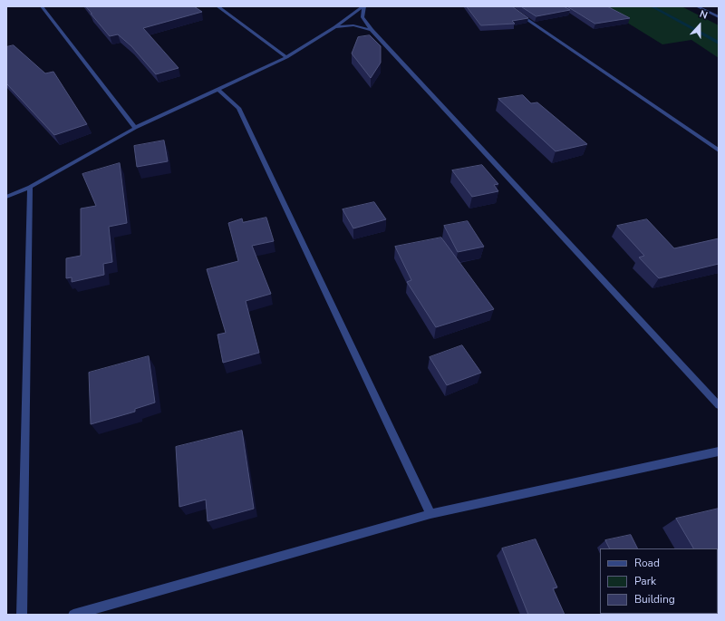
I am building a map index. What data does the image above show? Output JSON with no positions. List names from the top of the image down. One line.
{"legend":["Road","Park","Building"],"north":"top"}
